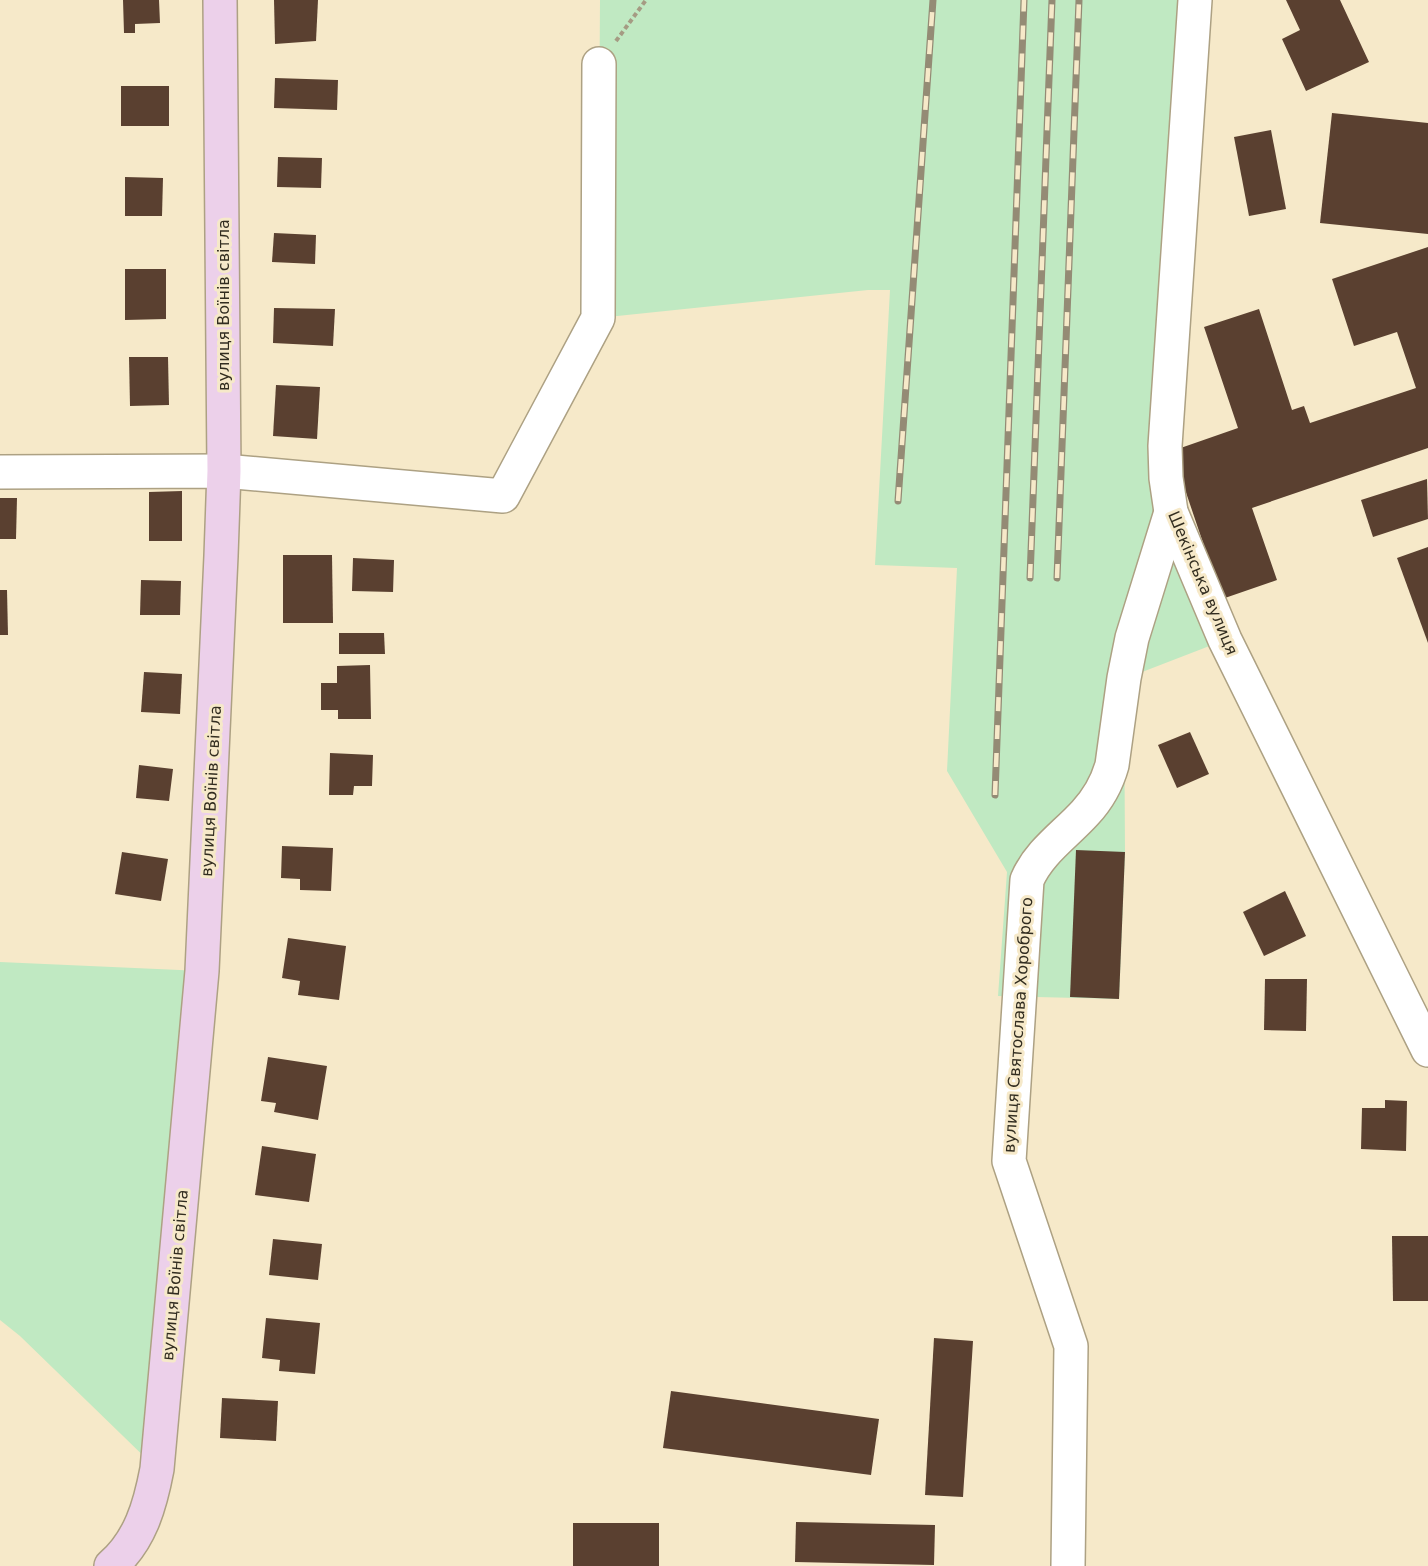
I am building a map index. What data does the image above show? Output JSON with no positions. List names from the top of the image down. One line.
{"streets":{"street":["вулиця Воїнів світла","Шекінська вулиця","вулиця Святослава Хороброго"]},"crossings":[["Шекінська вулиця","вулиця Святослава Хороброго"]]}
